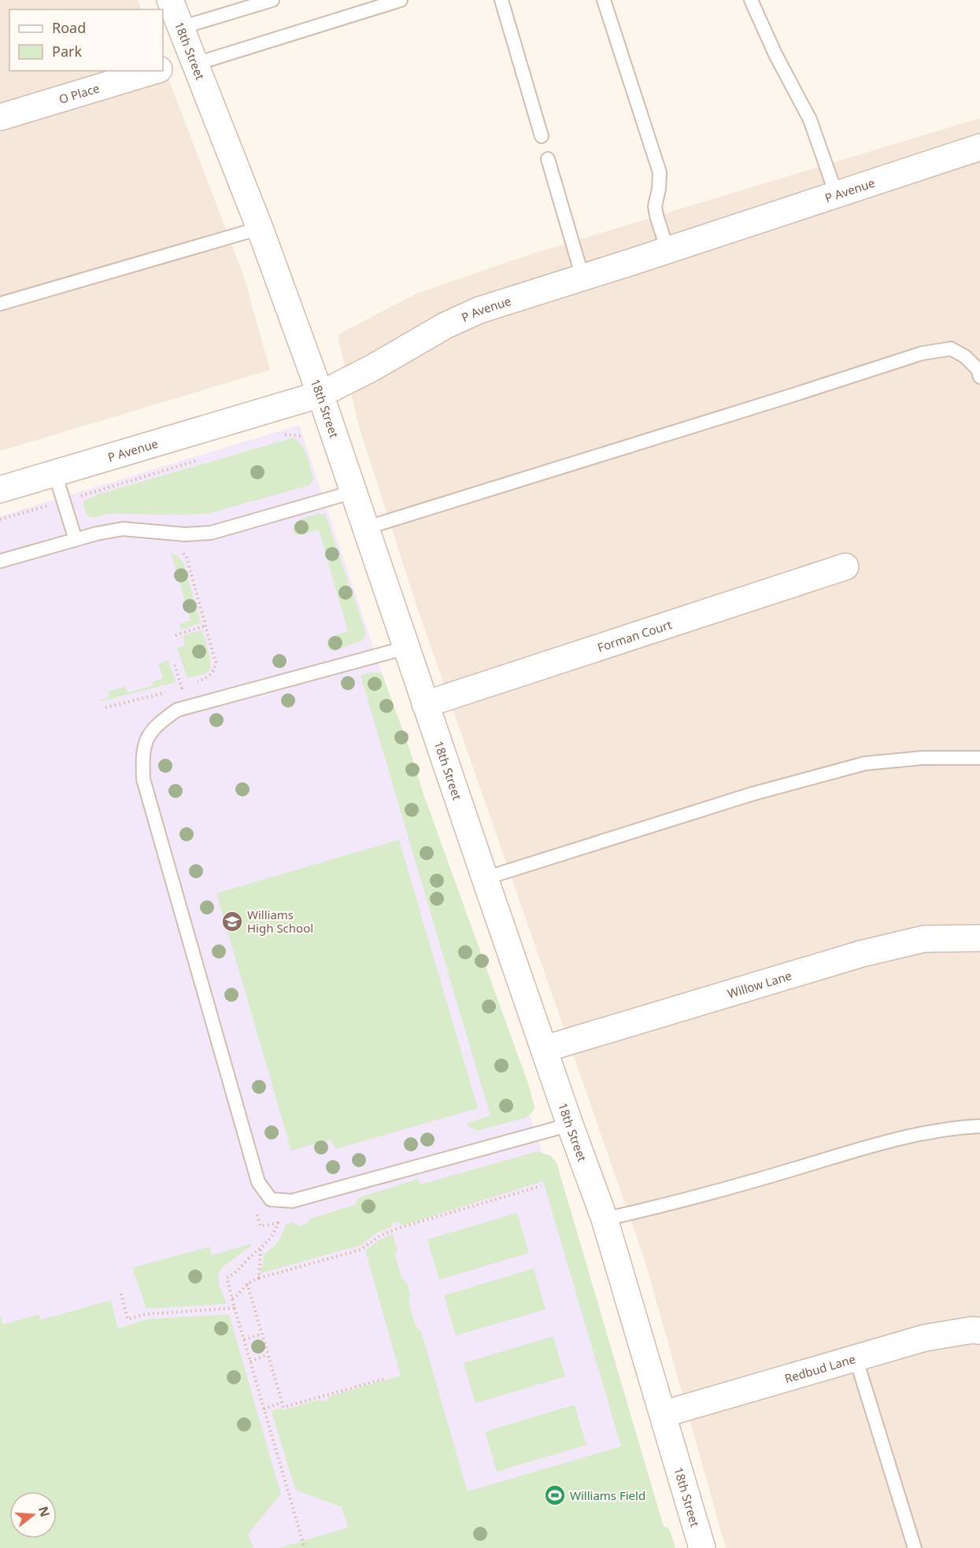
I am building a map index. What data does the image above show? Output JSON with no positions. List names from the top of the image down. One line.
{"streets":{"street":["18th Street","O Place","P Avenue","Forman Court","Willow Lane","Redbud Lane"]},"crossings":[["18th Street","O Place"],["18th Street","P Avenue"],["18th Street","Forman Court"],["18th Street","Willow Lane"],["18th Street","Redbud Lane"]],"places":{"school or university":["Williams High School"],"sports":["Williams Field"]},"legend":["Road","Park"],"north":"right"}
